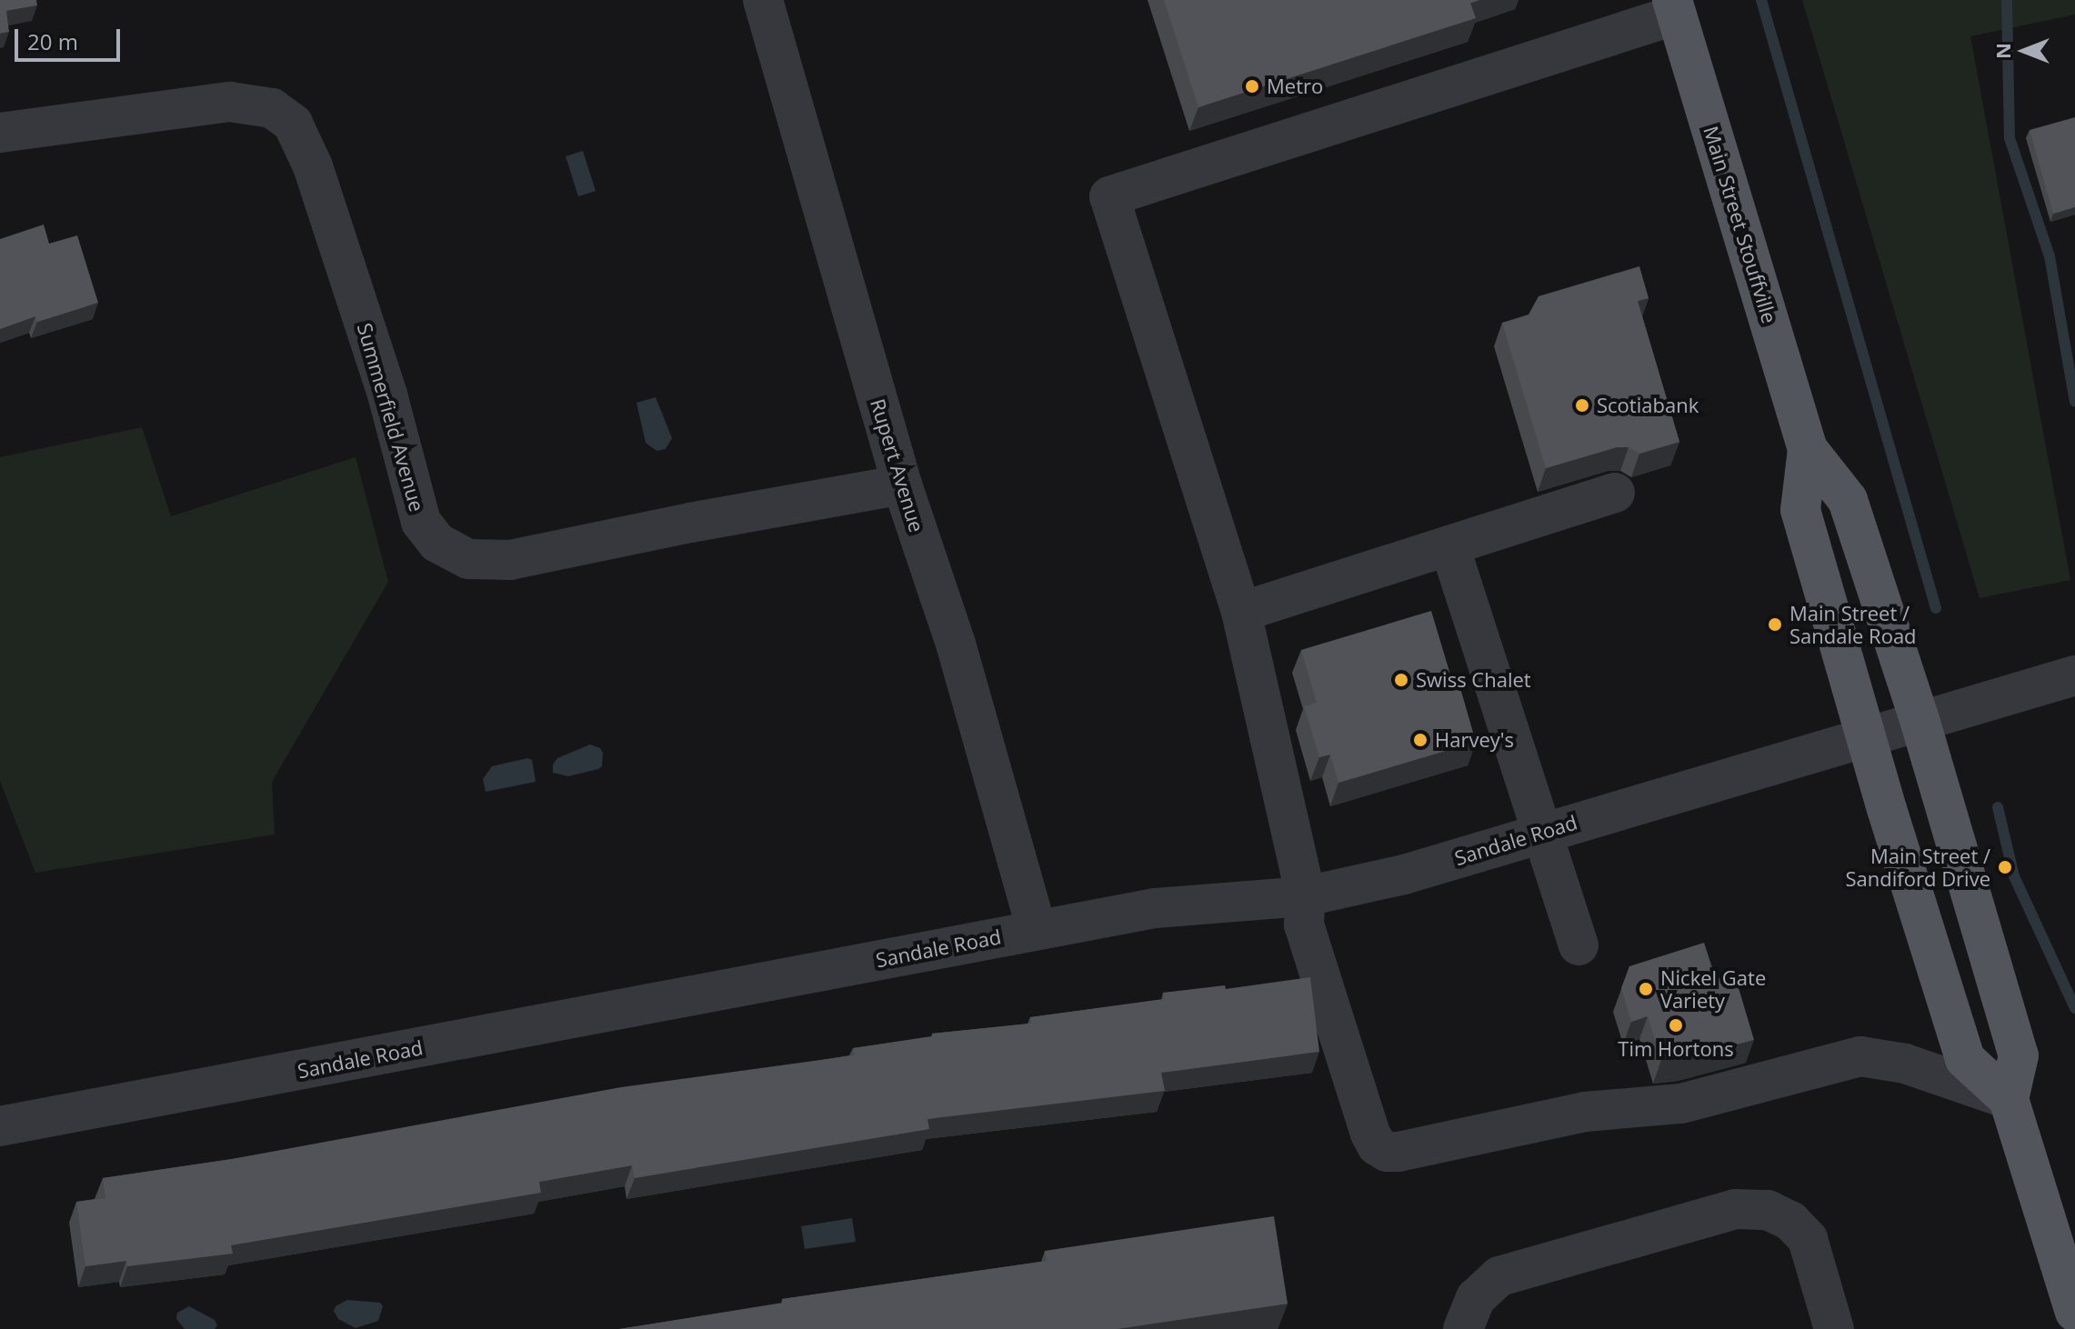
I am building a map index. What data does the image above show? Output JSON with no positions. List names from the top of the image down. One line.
{"streets":{"main road":["Main Street Stouffville"],"street":["Summerfield Avenue","Rupert Avenue","Sandale Road"]},"crossings":[["Main Street Stouffville","Sandale Road"],["Summerfield Avenue","Rupert Avenue"],["Rupert Avenue","Sandale Road"]],"places":["Metro","Scotiabank","Main Street / Sandale Road","Swiss Chalet","Harvey's","Main Street / Sandiford Drive","Nickel Gate Variety","Tim Hortons"],"scale_bar":"20 m","north":"left"}
